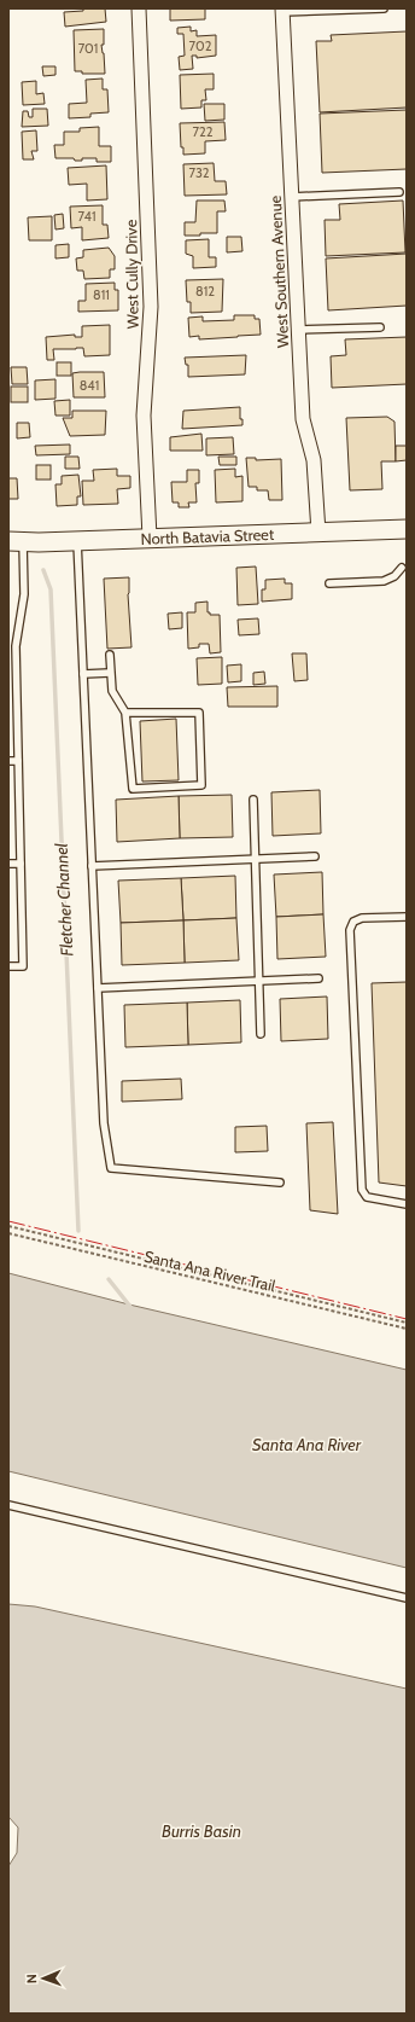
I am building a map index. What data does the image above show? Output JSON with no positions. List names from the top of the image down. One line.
{"streets":{"main road":["North Batavia Street"],"street":["West Southern Avenue","West Cully Drive"],"path":["Santa Ana River Trail"]},"crossings":[["West Southern Avenue","North Batavia Street"],["West Cully Drive","North Batavia Street"]],"water":["Fletcher Channel","Santa Ana River","Burris Basin"],"house_numbers":["702","701","722","732","741","812","811","841"],"north":"left"}
